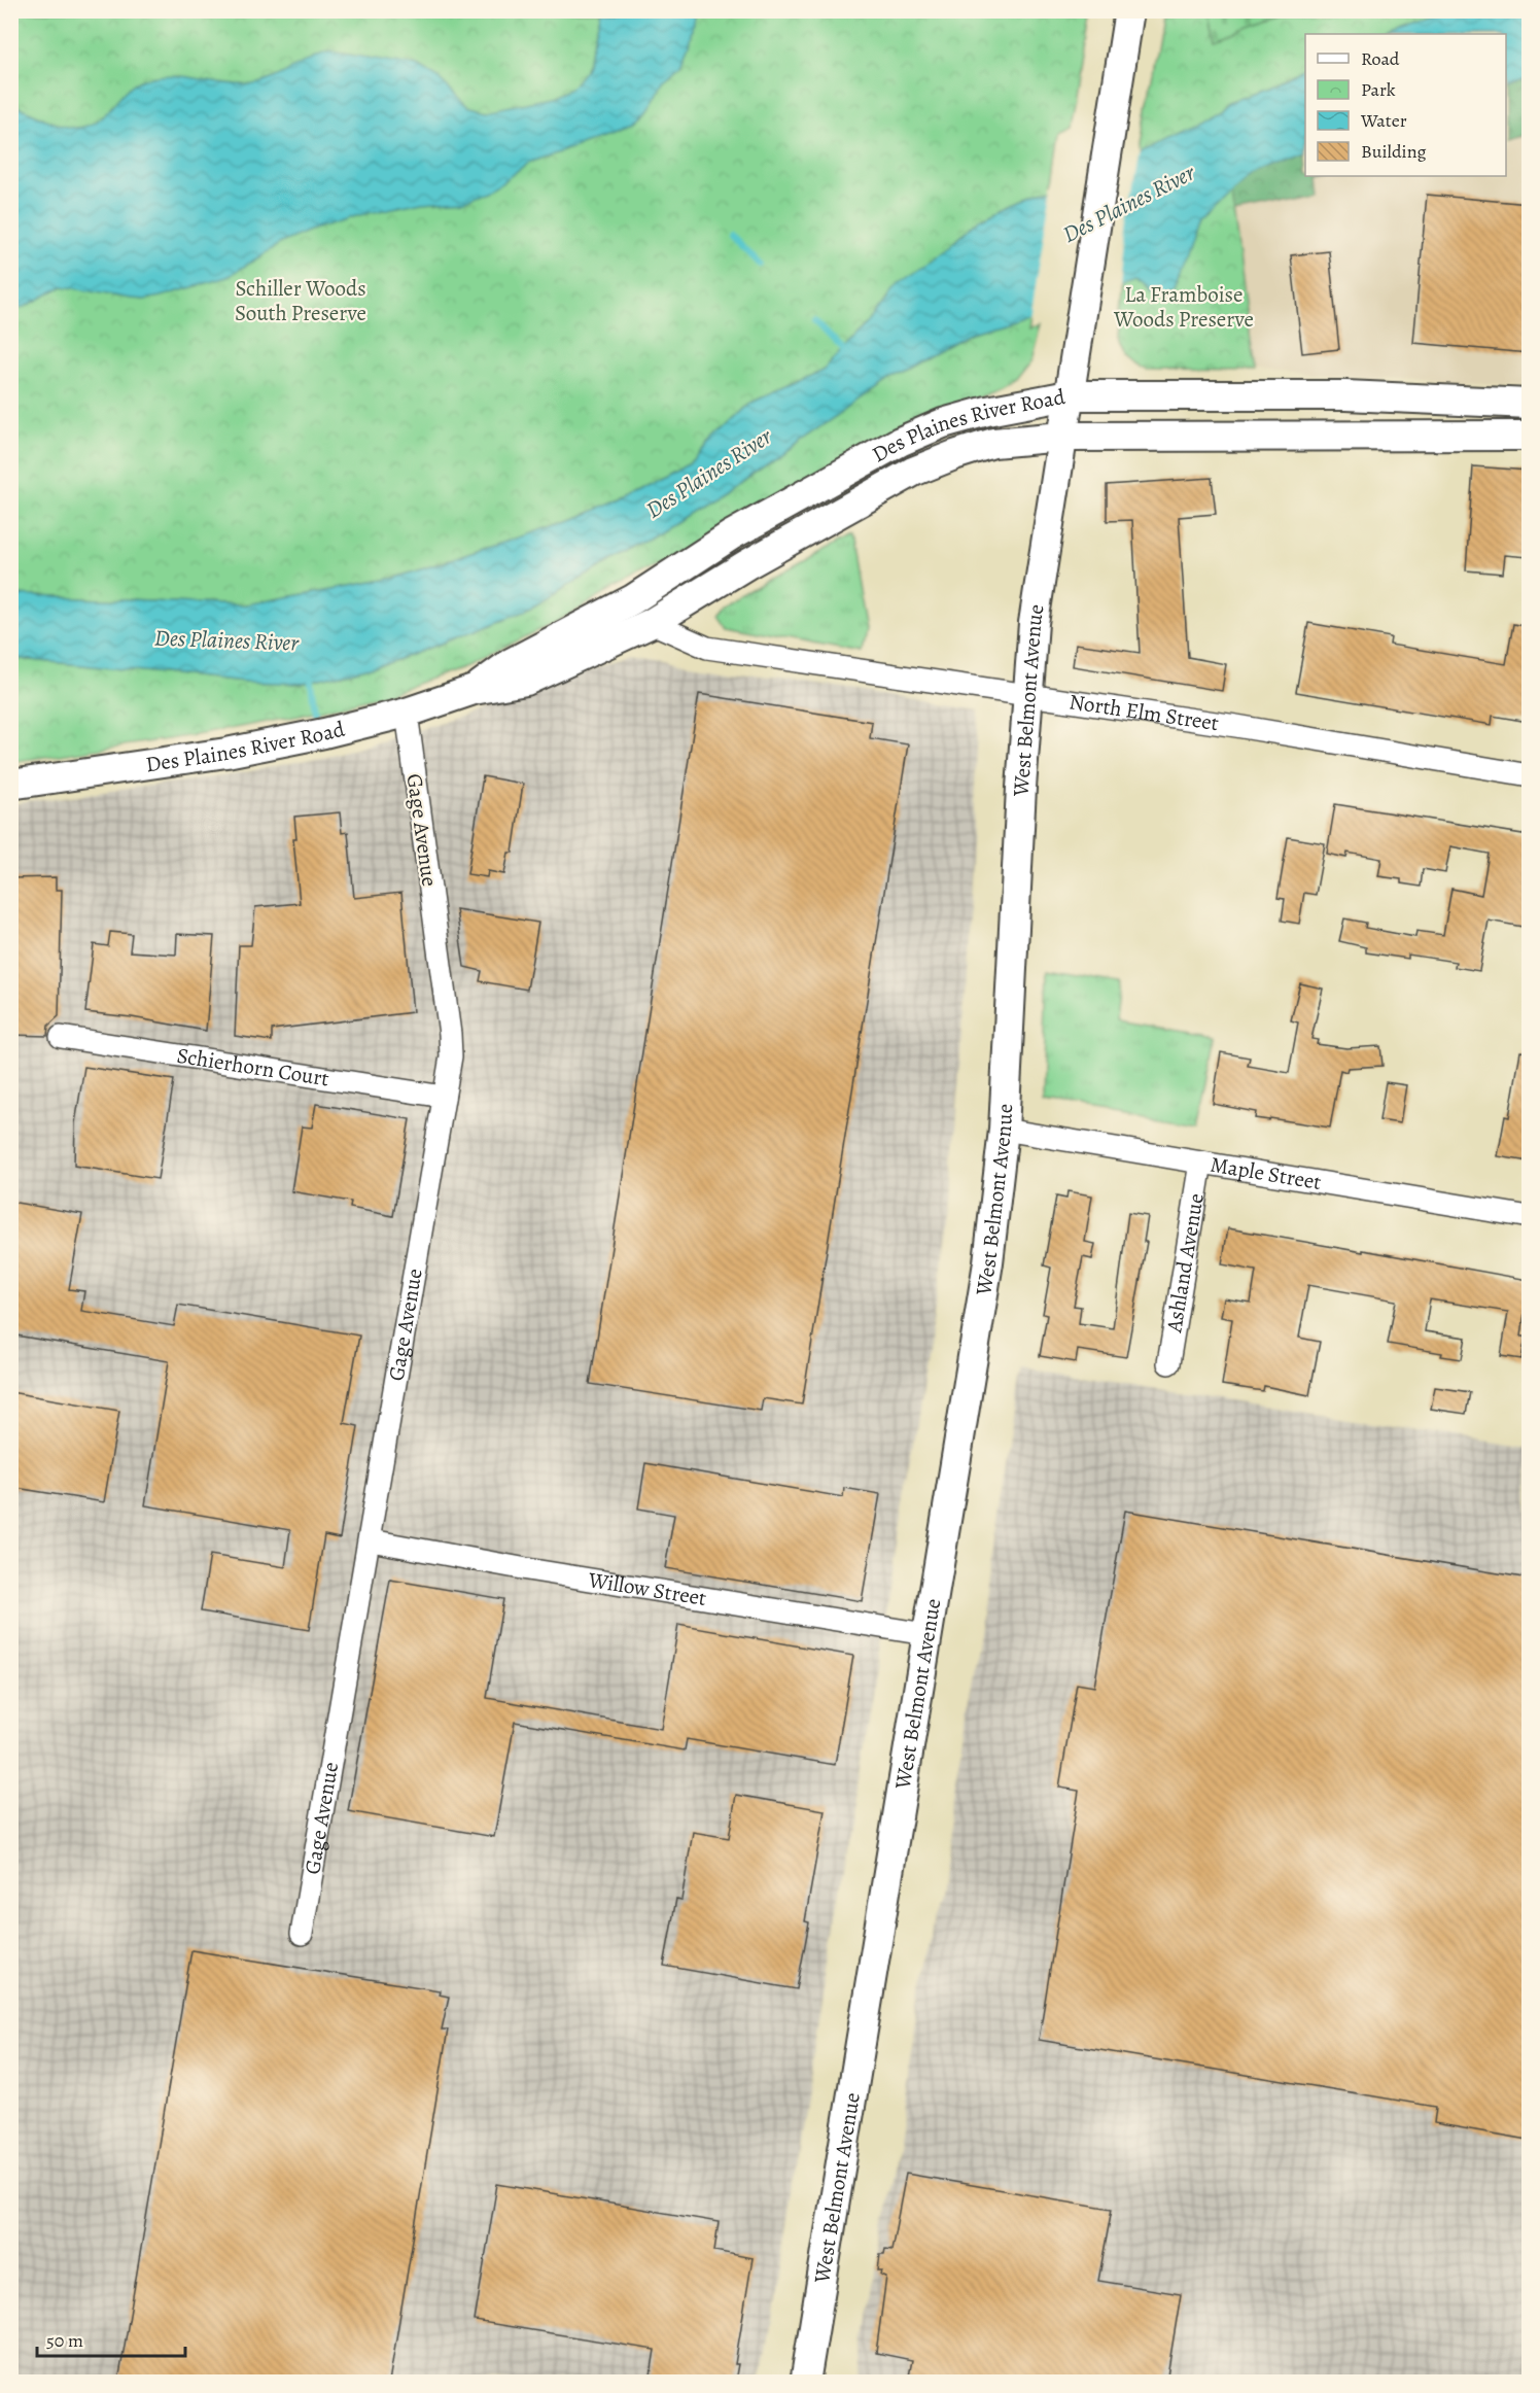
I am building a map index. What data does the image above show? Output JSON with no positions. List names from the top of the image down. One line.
{"streets":{"main road":["Des Plaines River Road","West Belmont Avenue"],"street":["North Elm Street","Gage Avenue","Schierhorn Court","Maple Street","Ashland Avenue","Willow Street"]},"crossings":[["Des Plaines River Road","West Belmont Avenue"],["Des Plaines River Road","North Elm Street"],["Des Plaines River Road","Gage Avenue"],["West Belmont Avenue","North Elm Street"],["West Belmont Avenue","Maple Street"],["West Belmont Avenue","Willow Street"],["Gage Avenue","Schierhorn Court"],["Gage Avenue","Willow Street"],["Maple Street","Ashland Avenue"]],"water":["Des Plaines River"],"parks":["Schiller Woods South Preserve","La Framboise Woods Preserve"],"legend":["Road","Park","Water","Building"],"scale_bar":"50 m"}
